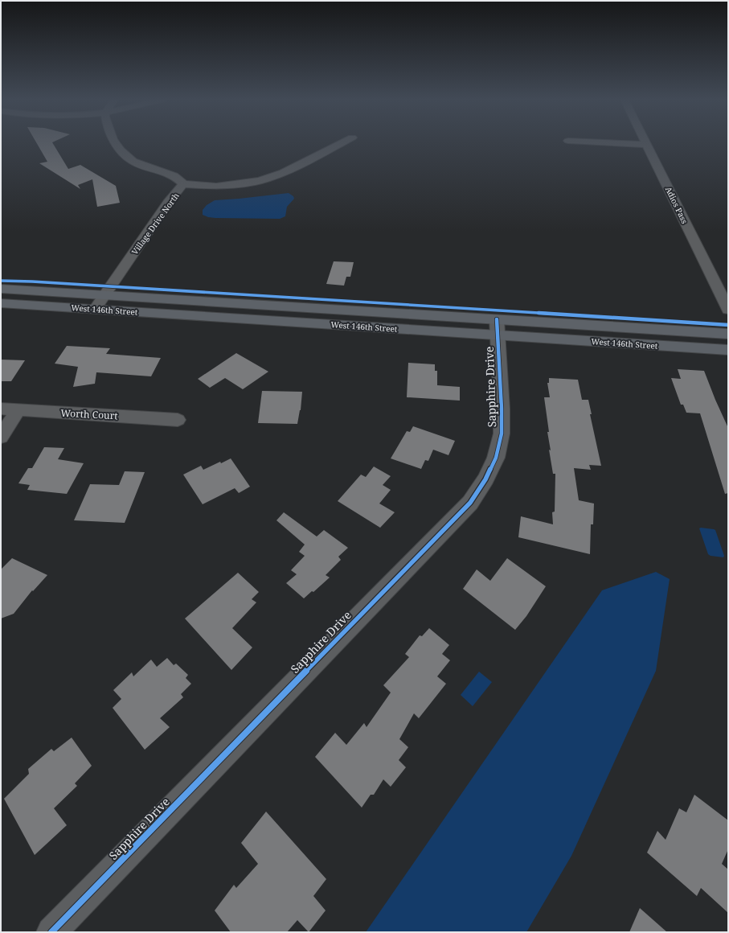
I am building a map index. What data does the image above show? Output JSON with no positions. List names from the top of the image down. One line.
{"streets":{"main road":["West 146th Street"],"street":["Adios Pass","Village Drive North","Sapphire Drive","Worth Court"]},"crossings":[["Village Drive North","West 146th Street"],["West 146th Street","Sapphire Drive"]]}
